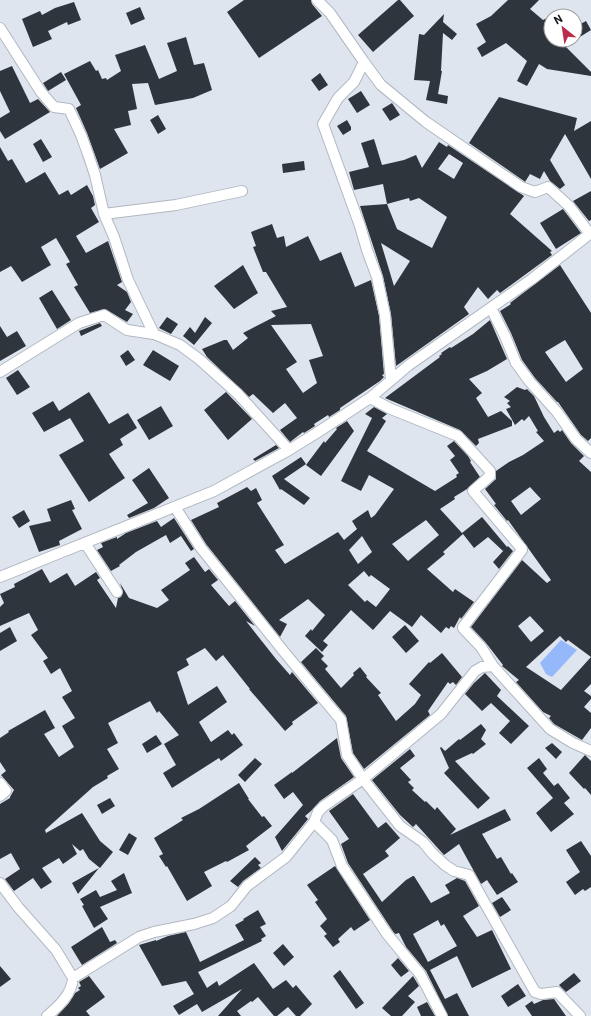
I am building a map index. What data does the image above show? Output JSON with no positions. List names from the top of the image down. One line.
{"north":"top left"}
